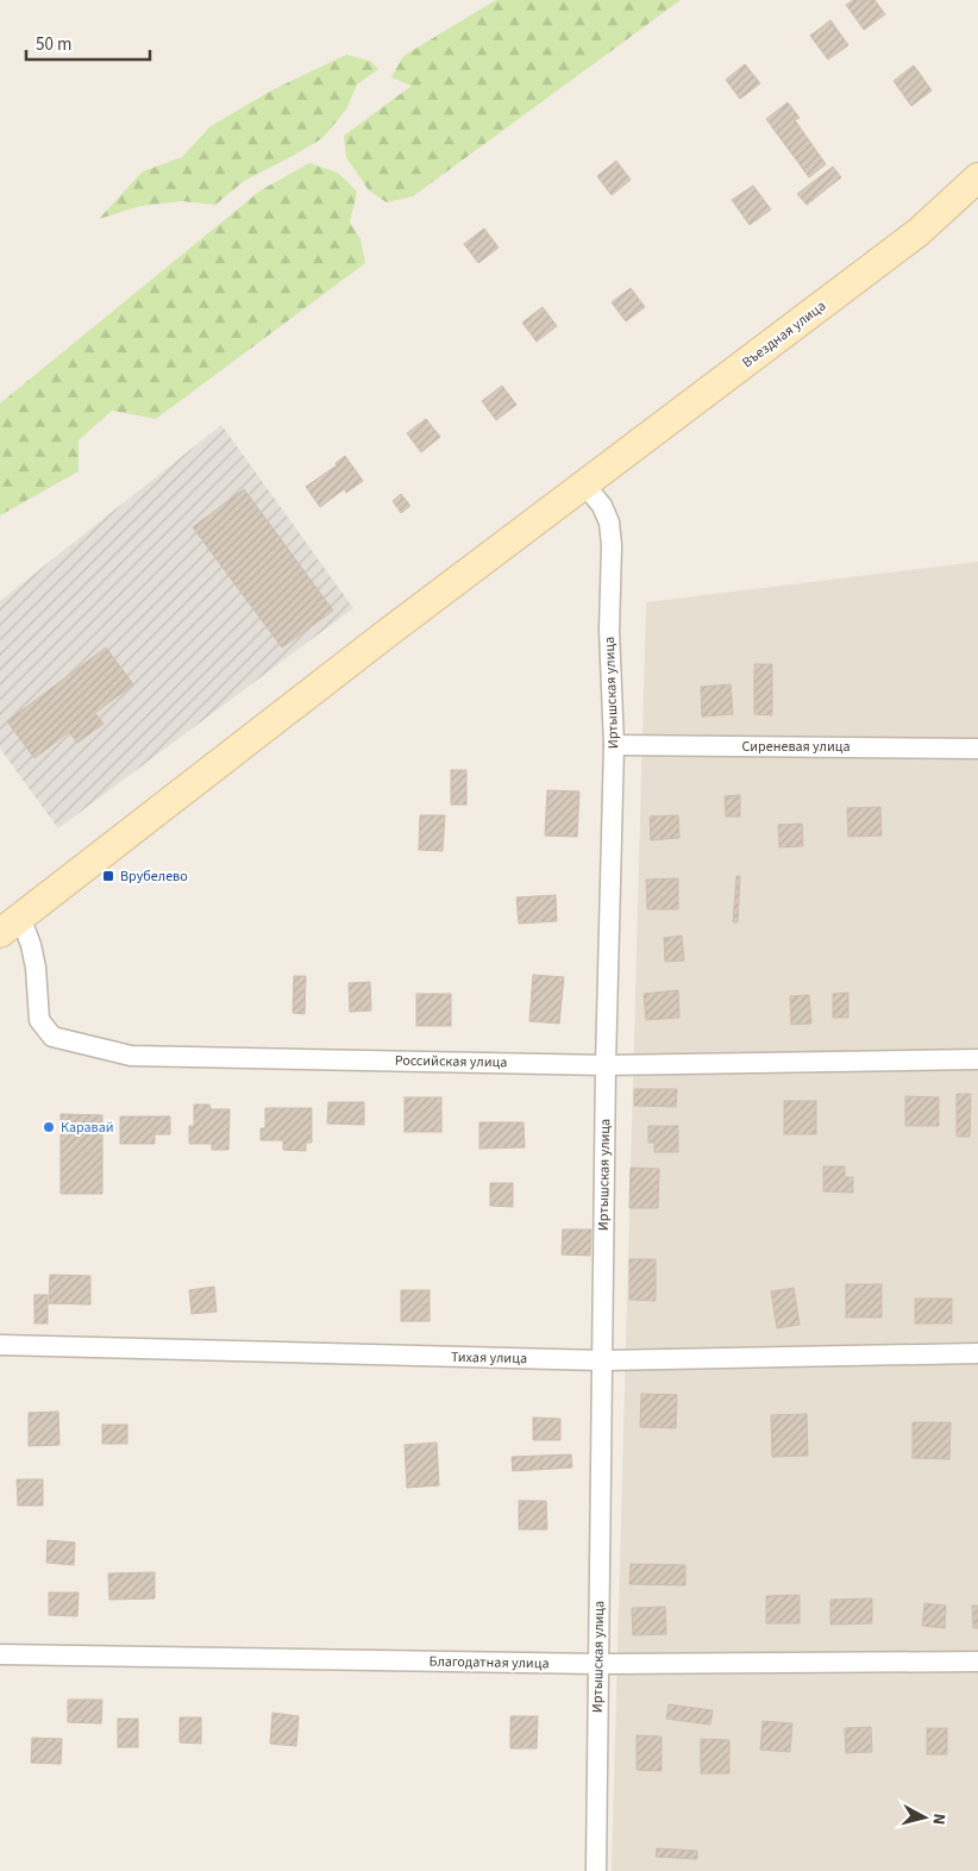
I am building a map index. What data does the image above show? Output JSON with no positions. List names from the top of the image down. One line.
{"streets":{"street":["Въездная улица","Иртышская улица","Сиреневая улица","Российская улица","Тихая улица","Благодатная улица"]},"crossings":[["Въездная улица","Иртышская улица"],["Въездная улица","Российская улица"],["Иртышская улица","Сиреневая улица"],["Иртышская улица","Российская улица"],["Иртышская улица","Тихая улица"],["Иртышская улица","Благодатная улица"]],"places":{"transit":["Врубелево"],"other":["Каравай"]},"scale_bar":"50 m","north":"right"}
